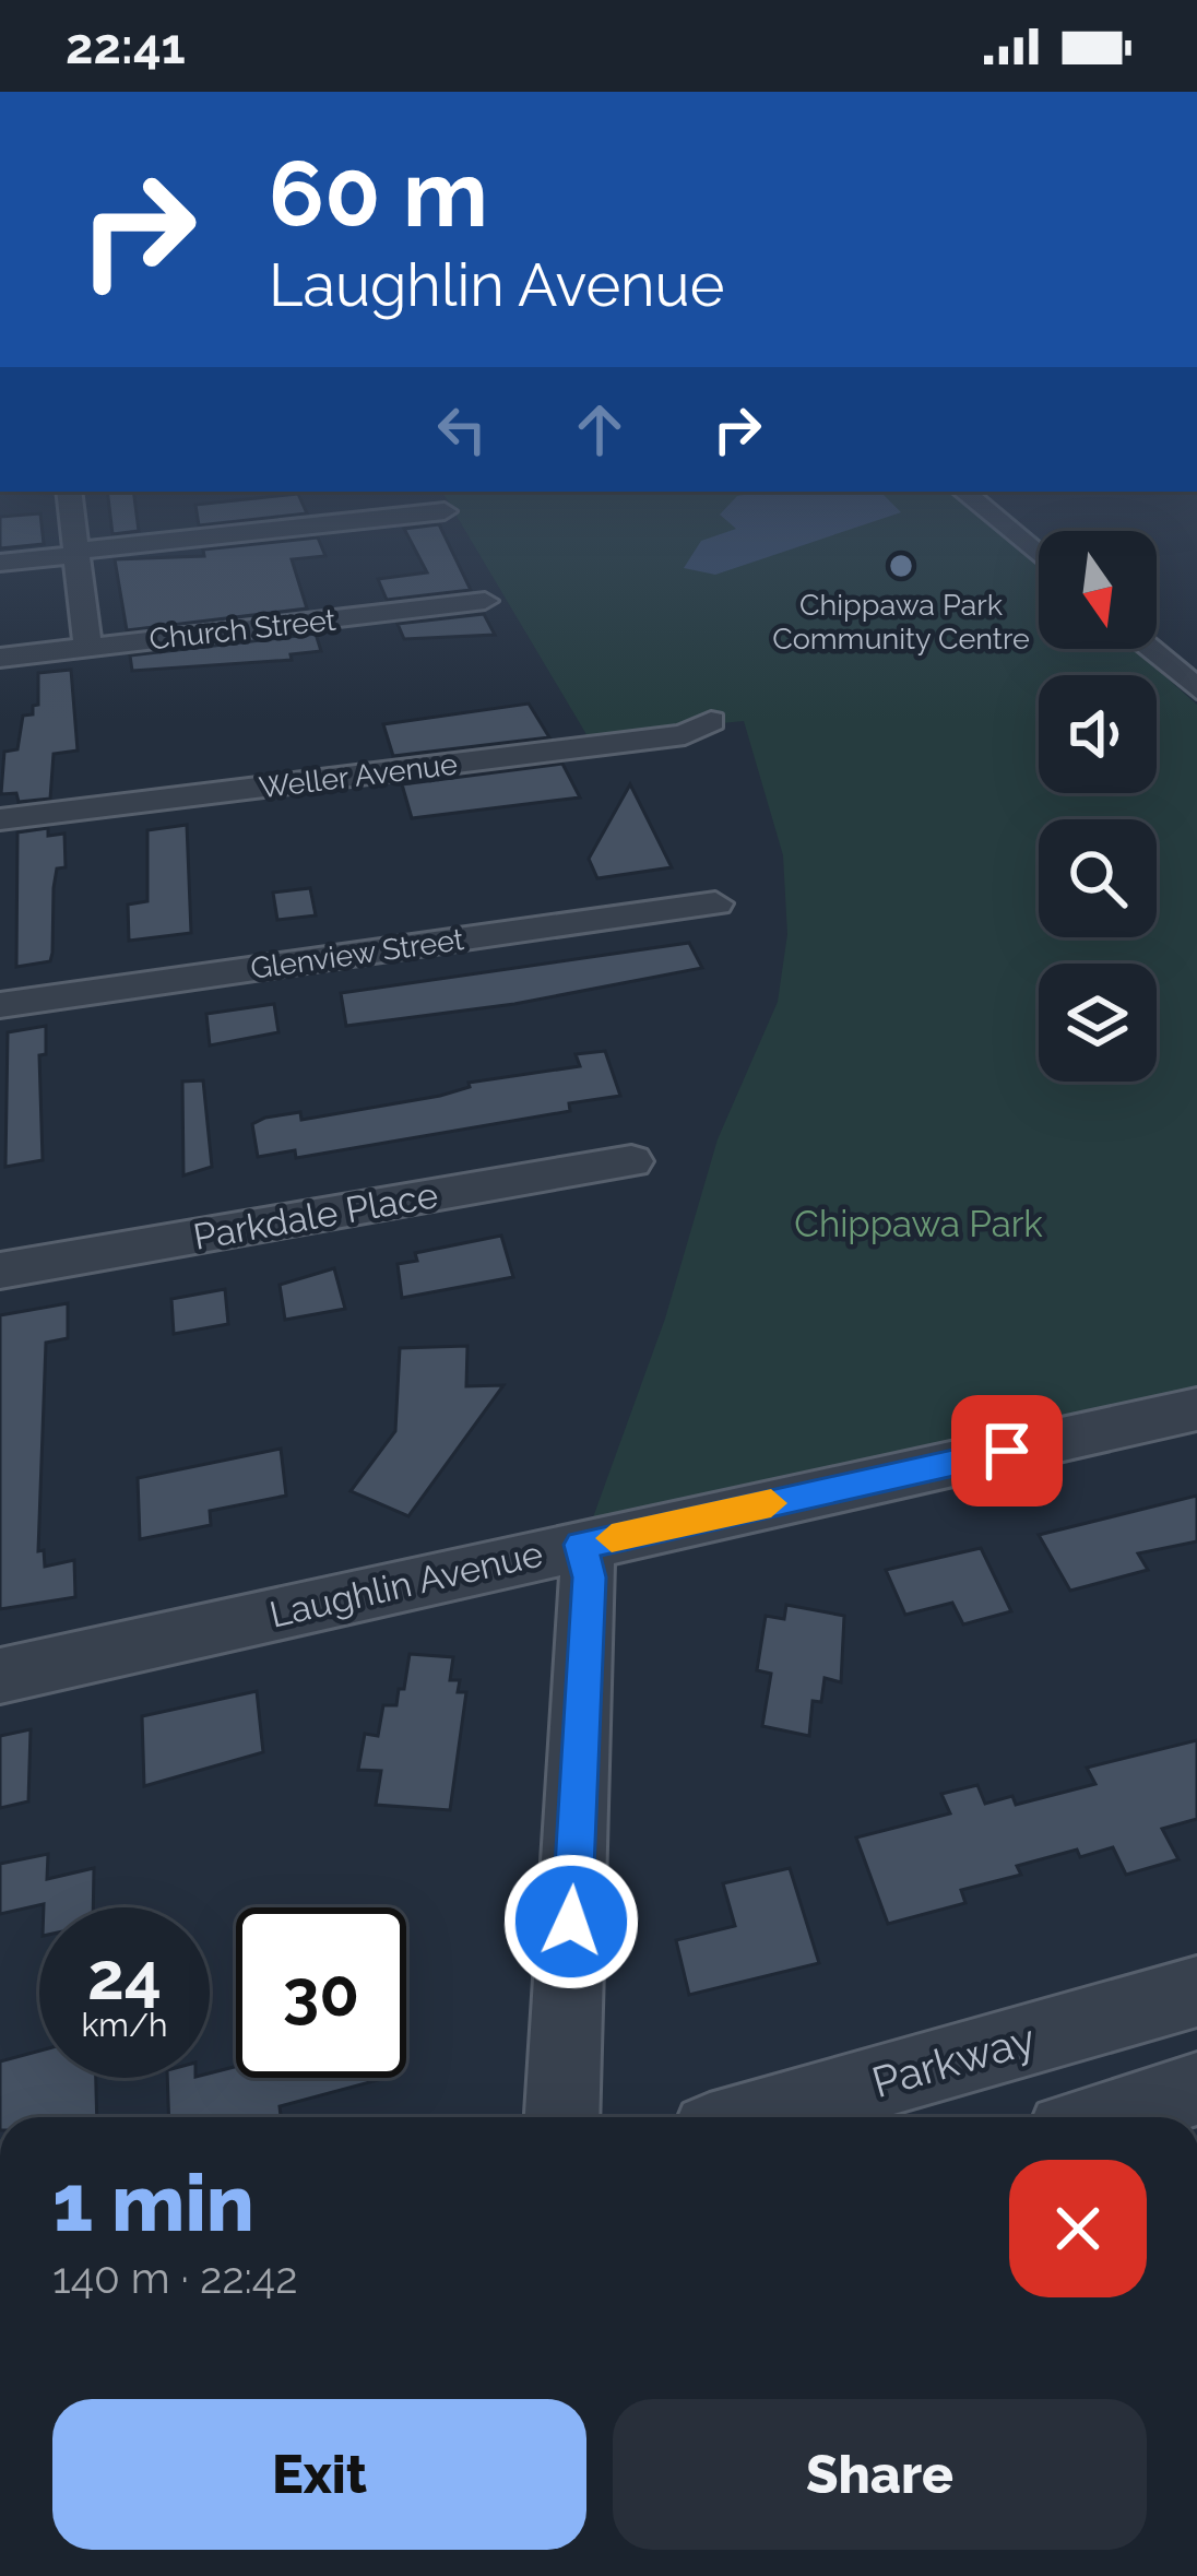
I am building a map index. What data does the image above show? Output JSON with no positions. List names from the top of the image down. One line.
{"streets":{"street":["Church Street","Weller Avenue","Glenview Street","Parkdale Place","Laughlin Avenue","Parkway"]},"parks":["Chippawa Park"],"places":["Chippawa Park Community Centre"],"north":"bottom","page":{"status":"22:41","turn":["60 m","Laughlin Avenue"],"speed":"24 km/h","limit":"30","heading":["1 min","140 m · 22:42"],"buttons":["Exit","Share"]}}
